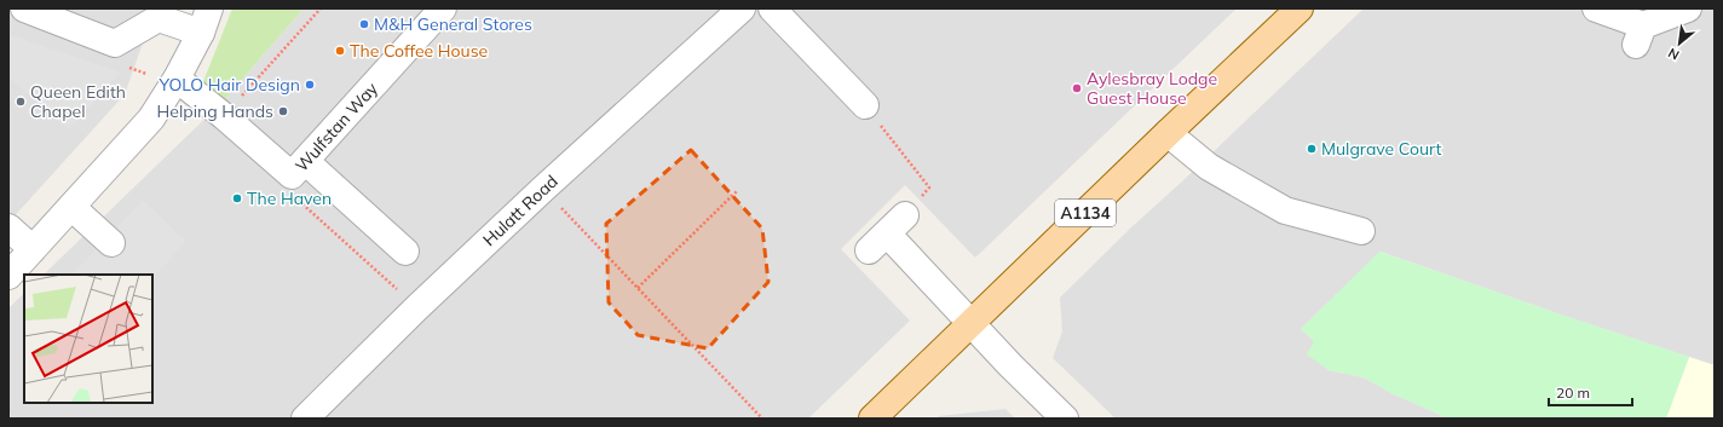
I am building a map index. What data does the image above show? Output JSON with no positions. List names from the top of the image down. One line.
{"streets":{"main road":["A1134"],"street":["Wulfstan Way","Hulatt Road"]},"places":["M&H General Stores","The Coffee House","YOLO Hair Design","Aylesbray Lodge Guest House","Queen Edith Chapel","Helping Hands","Mulgrave Court","The Haven"],"scale_bar":"20 m","north":"bottom left"}
